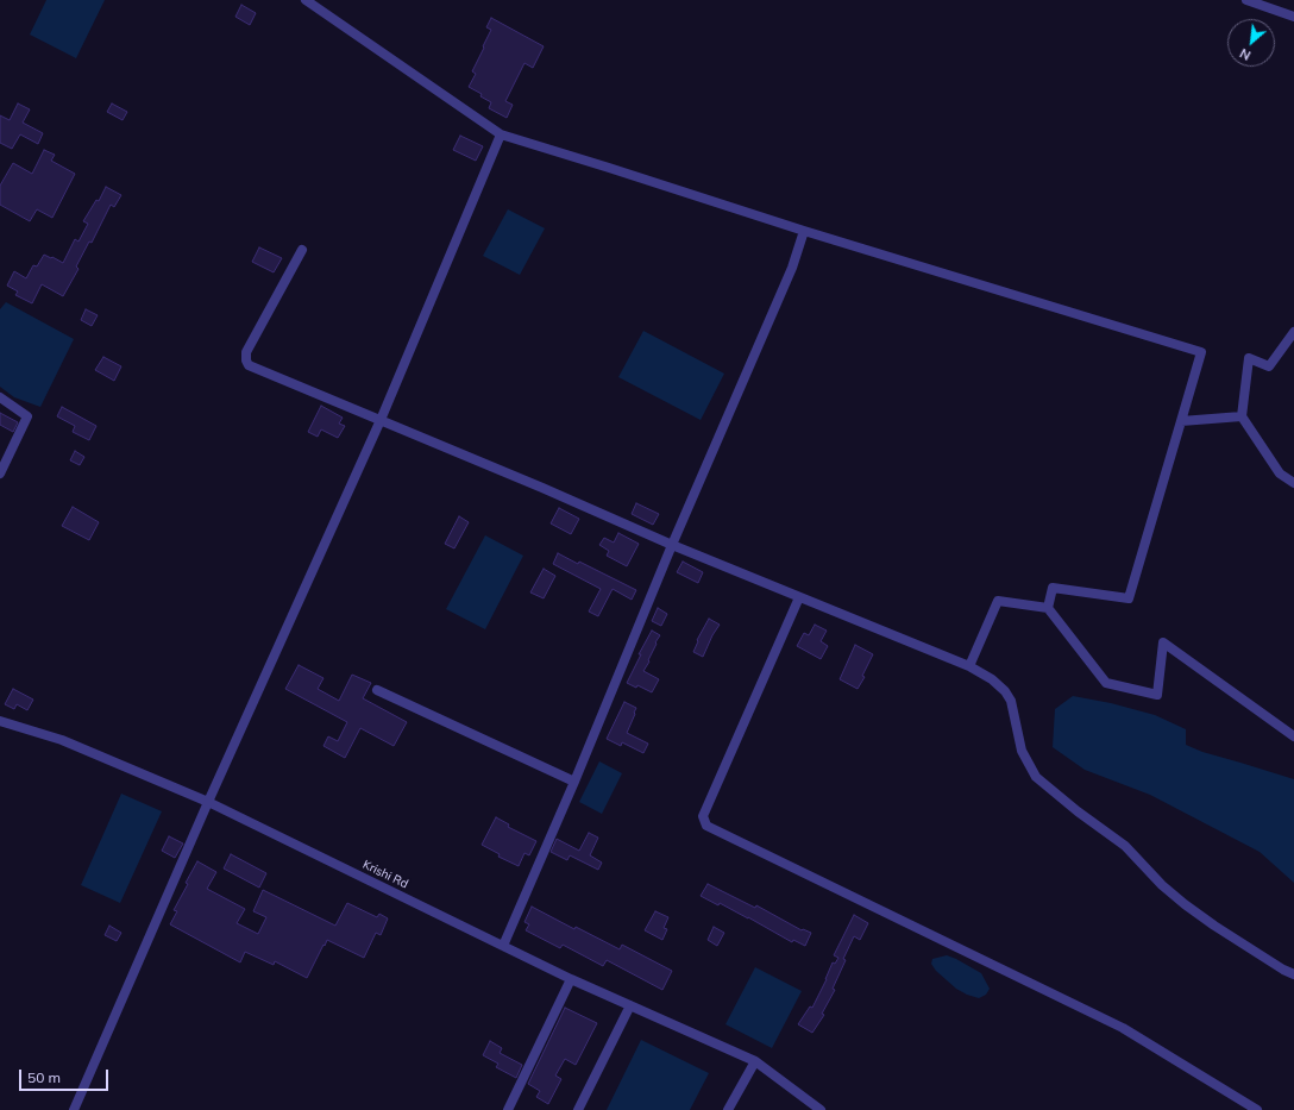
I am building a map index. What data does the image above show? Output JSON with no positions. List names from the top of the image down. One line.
{"streets":{"street":["Krishi Rd"]},"scale_bar":"50 m","north":"bottom left"}
